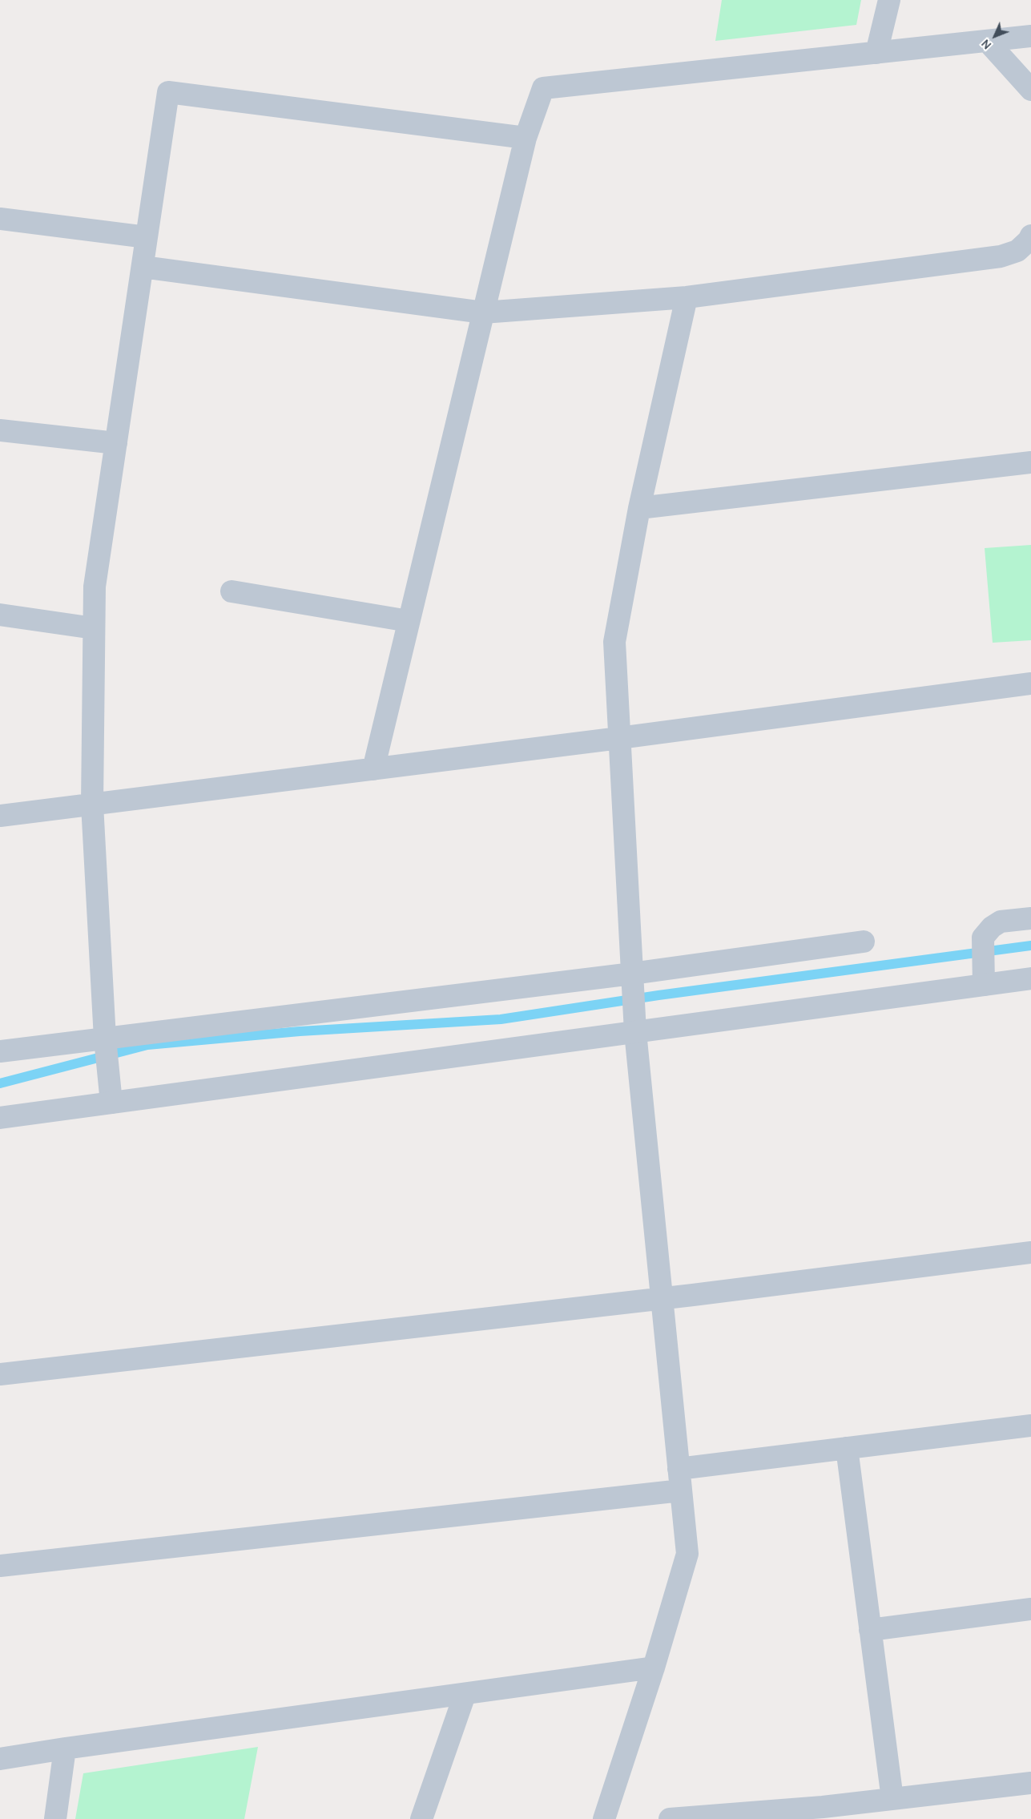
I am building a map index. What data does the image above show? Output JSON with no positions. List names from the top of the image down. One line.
{"north":"bottom left"}
